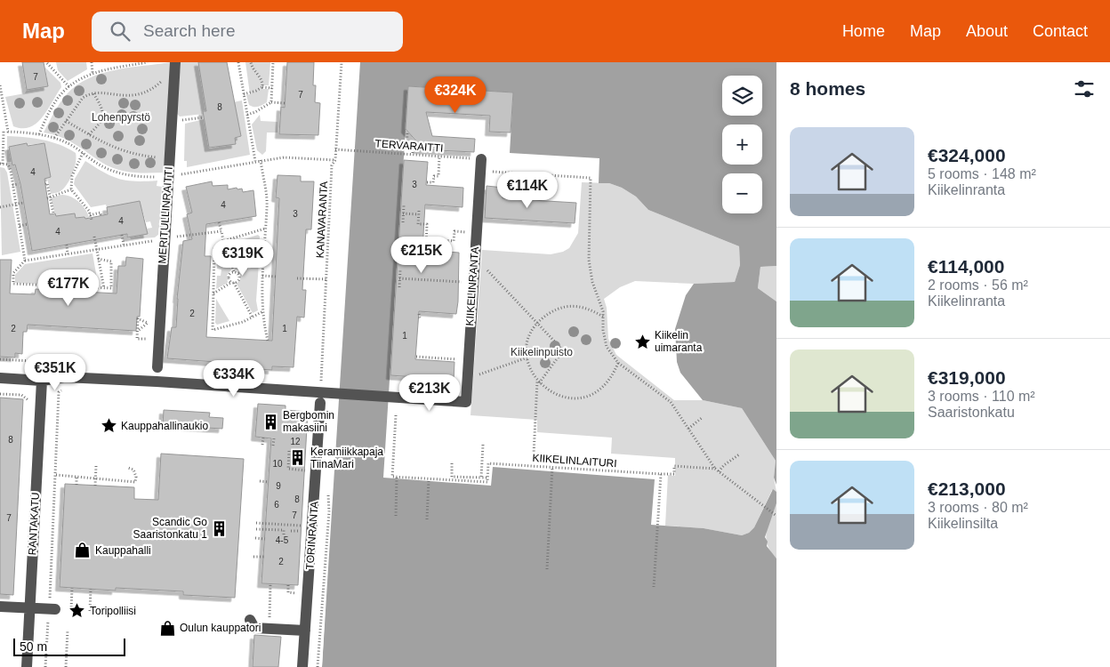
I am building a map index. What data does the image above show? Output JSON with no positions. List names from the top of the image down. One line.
{"streets":{"street":["MERITULLINRAITTI","KIIKELINRANTA","RANTAKATU","TORINRANTA"],"path":["TERVARAITTI","KANAVARANTA","KIIKELINLAITURI"]},"crossings":[["TERVARAITTI","KANAVARANTA"],["TERVARAITTI","KIIKELINRANTA"]],"parks":["Lohenpyrstö","Kiikelinpuisto"],"places":{"place":["Kiikelin uimaranta","Kauppahallinaukio","Toripolliisi"],"building":["Bergbomin makasiini","Keramiikkapaja TiinaMari","Scandic Go Saaristonkatu 1"],"shop":["Kauppahalli","Oulun kauppatori"]},"house_numbers":["7","7","8","4","3","4","3","4","4","2","2","1","1","8","12","10","9","8","6","7","7","4-5","2"],"scale_bar":"50 m","page":{"header":"Map","search":"Search here","nav":["Home","Map","About","Contact"],"heading":"8 homes","map_buttons":["+","−"],"price":["€324K","€114K","€215K","€319K","€177K","€351K","€334K","€213K"],"list":[{"name":"€324,000","note":"5 rooms · 148 m² · Kiikelinranta"},{"name":"€114,000","note":"2 rooms · 56 m² · Kiikelinranta"},{"name":"€319,000","note":"3 rooms · 110 m² · Saaristonkatu"},{"name":"€213,000","note":"3 rooms · 80 m² · Kiikelinsilta"}],"scale":"50 m"}}
